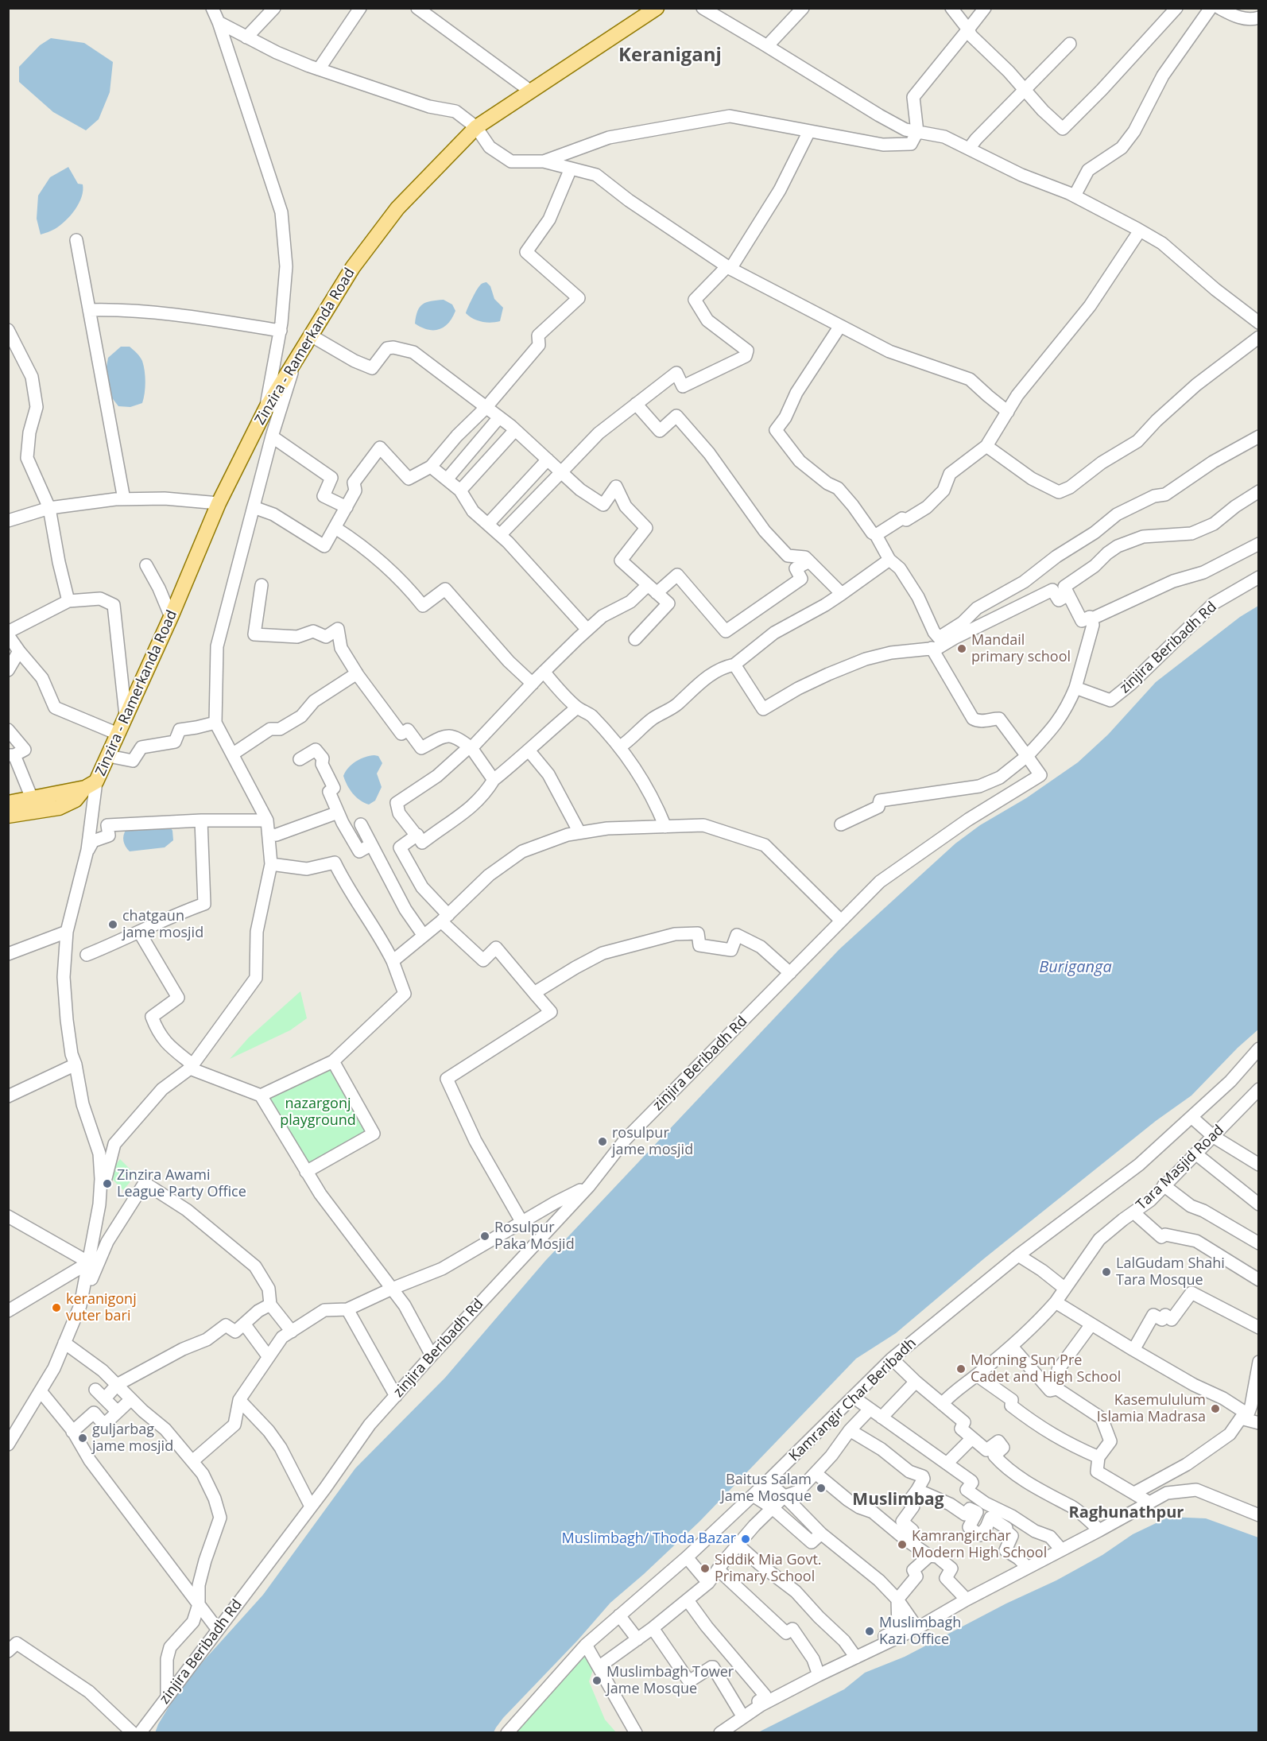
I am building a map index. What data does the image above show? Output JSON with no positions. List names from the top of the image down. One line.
{"streets":{"main road":["Zinzira - Ramerkanda Road"],"street":["zinjira Beribadh Rd","Tara Masjid Road","Kamrangir Char Beribadh"]},"districts":["Keraniganj","Muslimbag","Raghunathpur"],"water":["Buriganga"],"parks":["nazargonj playground"],"places":["Mandail primary school","chatgaun jame mosjid","rosulpur jame mosjid","Zinzira Awami League Party Office","Rosulpur Paka Mosjid","LalGudam Shahi Tara Mosque","keranigonj vuter bari","Morning Sun Pre Cadet and High School","Kasemululum Islamia Madrasa","guljarbag jame mosjid","Baitus Salam Jame Mosque","Muslimbagh/ Thoda Bazar","Kamrangirchar Modern High School","Siddik Mia Govt. Primary School","Muslimbagh Kazi Office","Muslimbagh Tower Jame Mosque"]}
